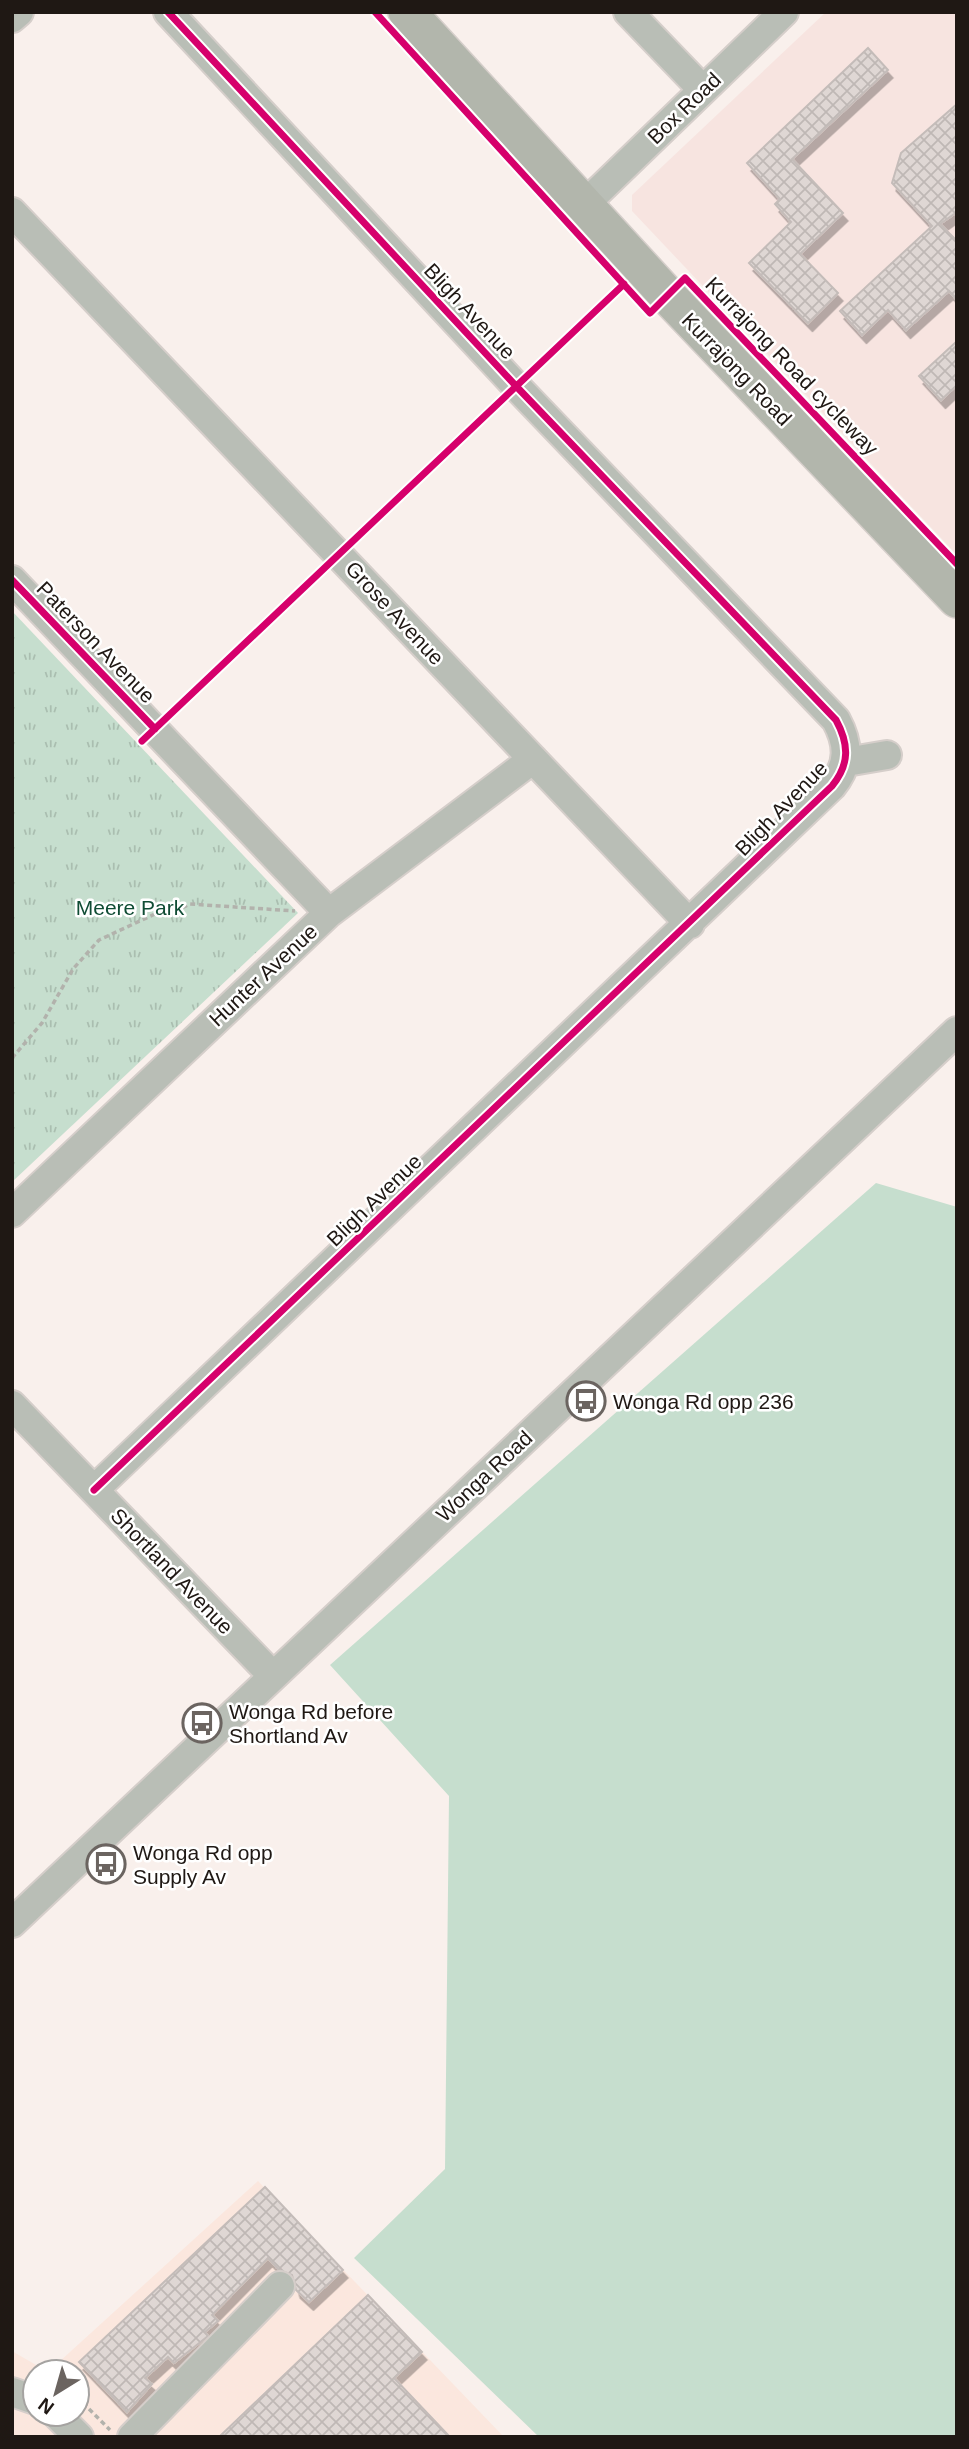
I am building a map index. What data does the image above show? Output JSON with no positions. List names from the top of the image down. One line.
{"streets":{"main road":["Kurrajong Road"],"street":["Box Road","Bligh Avenue","Grose Avenue","Paterson Avenue","Hunter Avenue","Wonga Road","Shortland Avenue"],"cycle path":["Kurrajong Road cycleway"]},"crossings":[["Box Road","Kurrajong Road"],["Bligh Avenue","Grose Avenue"],["Bligh Avenue","Shortland Avenue"],["Grose Avenue","Hunter Avenue"],["Paterson Avenue","Hunter Avenue"],["Wonga Road","Shortland Avenue"]],"parks":["Meere Park"],"places":{"bus stop":["Wonga Rd opp 236","Wonga Rd before Shortland Av","Wonga Rd opp Supply Av"]},"north":"bottom left"}
